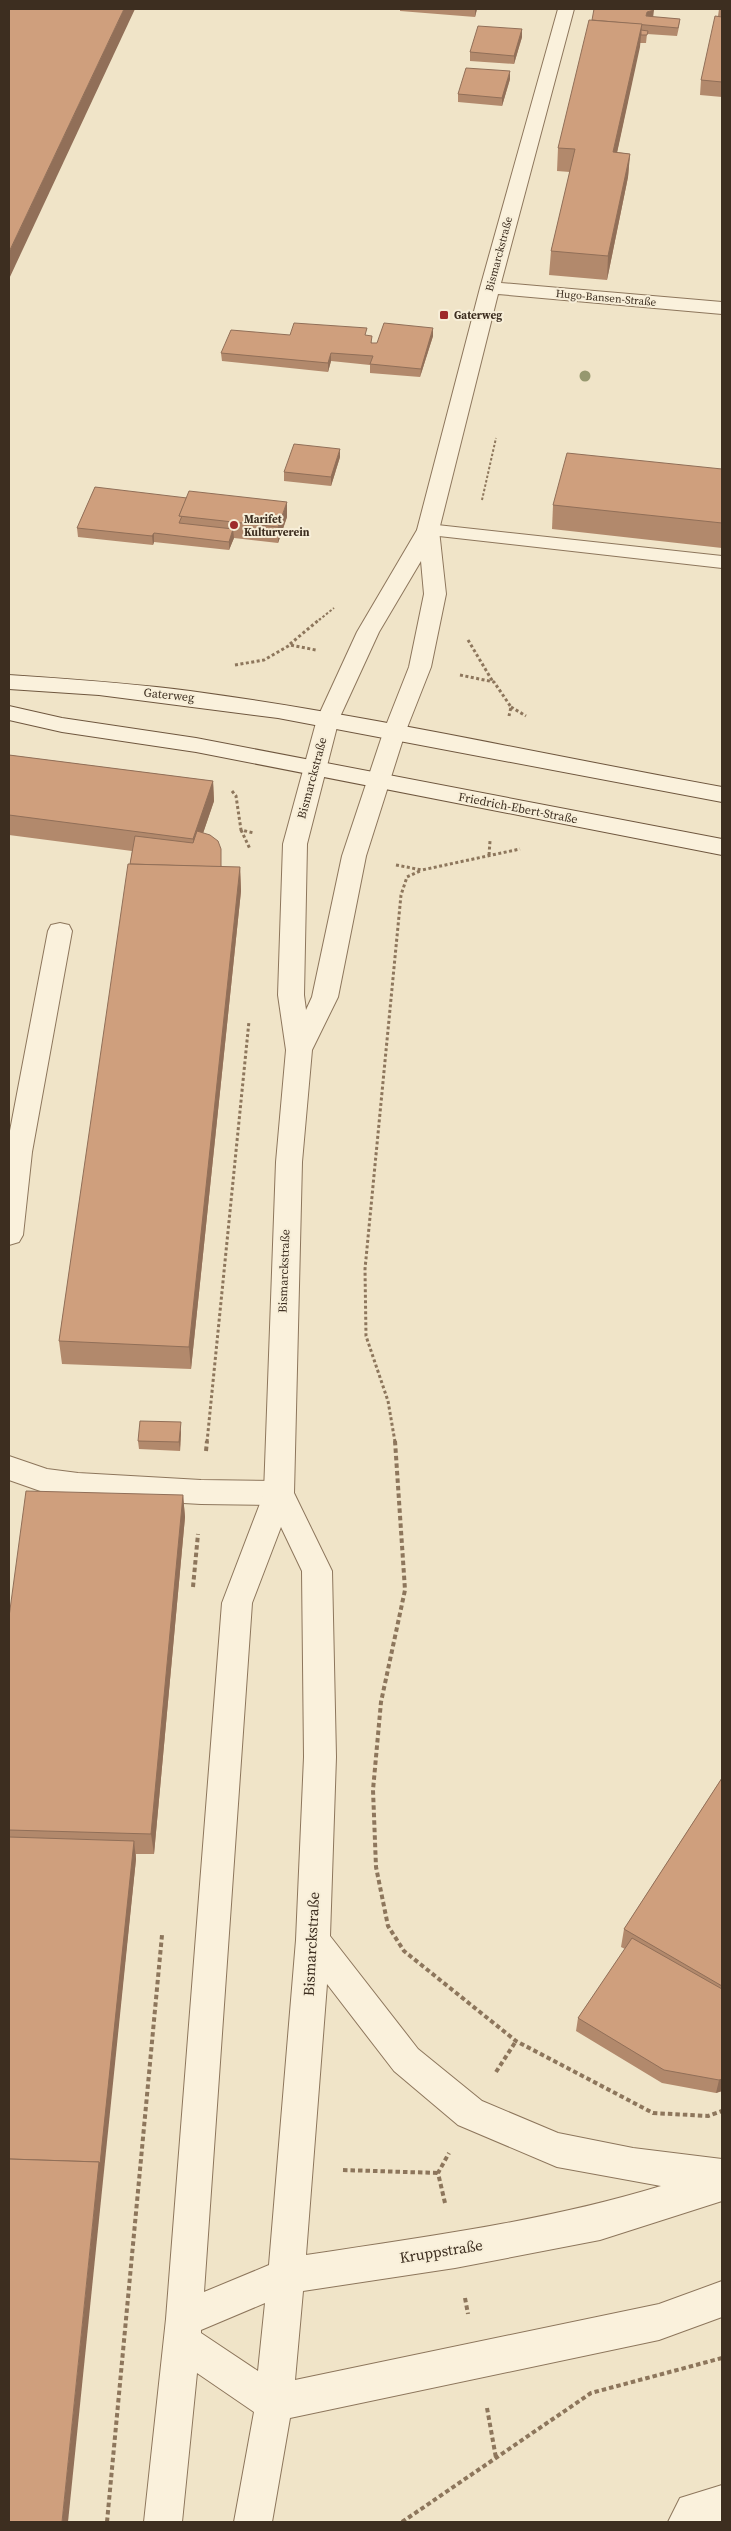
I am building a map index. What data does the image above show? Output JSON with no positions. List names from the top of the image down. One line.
{"streets":{"street":["Bismarckstraße","Hugo-Bansen-Straße","Gaterweg","Friedrich-Ebert-Straße","Kruppstraße"]},"crossings":[["Bismarckstraße","Hugo-Bansen-Straße"],["Bismarckstraße","Gaterweg"],["Bismarckstraße","Friedrich-Ebert-Straße"],["Bismarckstraße","Kruppstraße"]],"places":{"transit":["Gaterweg"],"other":["Marifet Kulturverein"]}}
